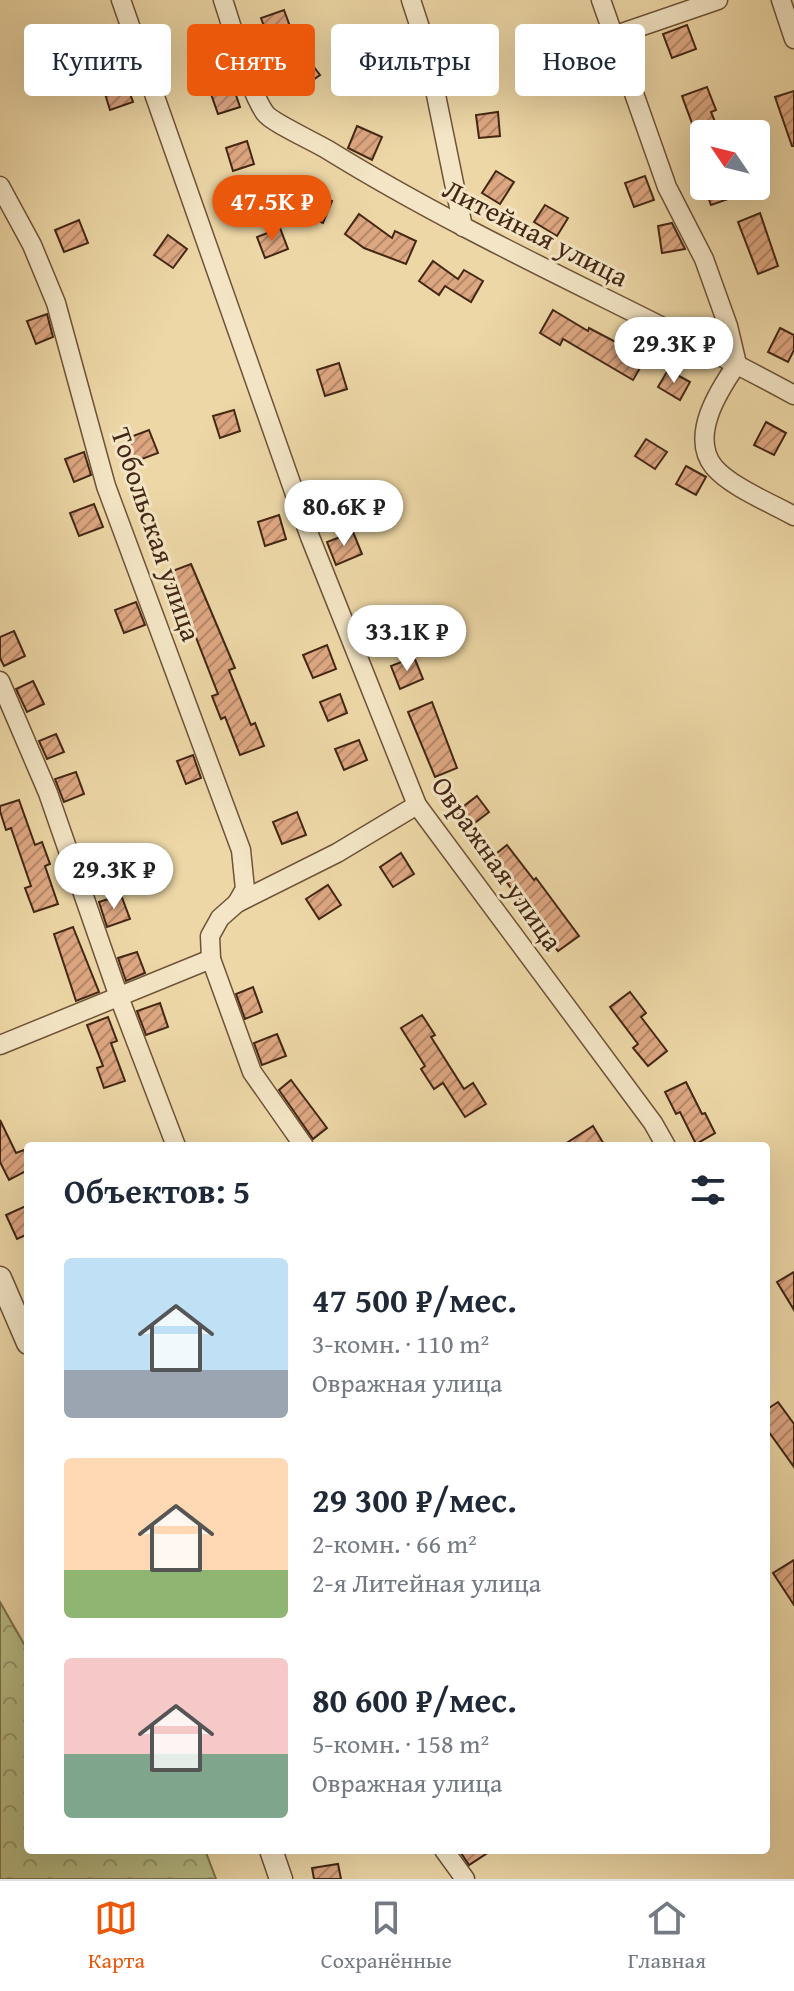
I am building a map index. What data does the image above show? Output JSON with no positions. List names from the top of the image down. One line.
{"streets":{"street":["Литейная улица","Тобольская улица","Овражная улица"]},"north":"top left","page":{"chip":["Купить","Снять","Фильтры","Новое"],"price":["47.5K ₽","29.3K ₽","80.6K ₽","33.1K ₽","29.3K ₽"],"heading":"Объектов: 5","list":[{"name":"47 500 ₽/мес.","note":"3-комн. · 110 m² · Овражная улица"},{"name":"29 300 ₽/мес.","note":"2-комн. · 66 m² · 2-я Литейная улица"},{"name":"80 600 ₽/мес.","note":"5-комн. · 158 m² · Овражная улица"}],"tabs":["Карта","Сохранённые","Главная"]}}
